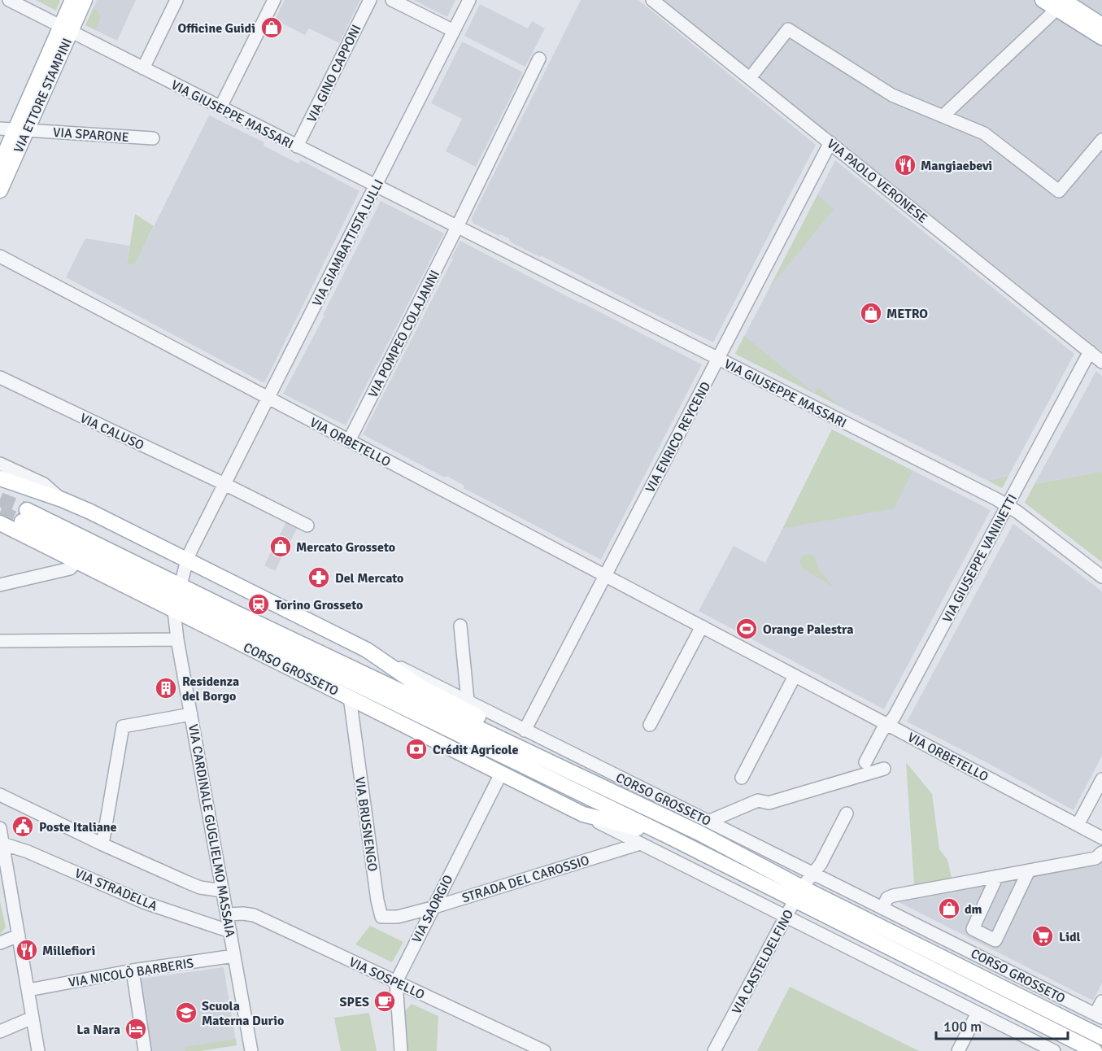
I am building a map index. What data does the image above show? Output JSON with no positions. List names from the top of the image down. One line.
{"streets":{"main road":["VIA ETTORE STAMPINI","CORSO GROSSETO"],"street":["VIA GINO CAPPONI","VIA GIUSEPPE MASSARI","VIA SPARONE","VIA PAOLO VERONESE","VIA GIAMBATTISTA LULLI","VIA POMPEO COLAJANNI","VIA CALUSO","VIA ENRICO REYCEND","VIA ORBETELLO","VIA GIUSEPPE VANINETTI","VIA BRUSNENGO","VIA CARDINALE GUGLIELMO MASSAIA","STRADA DEL CAROSSIO","VIA STRADELLA","VIA SAORGIO","VIA CASTELDELFINO","VIA NICOLÒ BARBERIS","VIA SOSPELLO"]},"crossings":[["VIA GINO CAPPONI","VIA GIUSEPPE MASSARI"],["VIA ETTORE STAMPINI","VIA GIUSEPPE MASSARI"],["VIA ETTORE STAMPINI","VIA SPARONE"],["VIA GIUSEPPE MASSARI","VIA GIAMBATTISTA LULLI"],["VIA GIUSEPPE MASSARI","VIA POMPEO COLAJANNI"],["VIA GIUSEPPE MASSARI","VIA ENRICO REYCEND"],["VIA GIUSEPPE MASSARI","VIA GIUSEPPE VANINETTI"],["VIA PAOLO VERONESE","VIA ENRICO REYCEND"],["VIA PAOLO VERONESE","VIA GIUSEPPE VANINETTI"],["VIA GIAMBATTISTA LULLI","VIA CALUSO"],["VIA GIAMBATTISTA LULLI","VIA ORBETELLO"],["VIA GIAMBATTISTA LULLI","CORSO GROSSETO"],["VIA GIAMBATTISTA LULLI","VIA CARDINALE GUGLIELMO MASSAIA"],["VIA POMPEO COLAJANNI","VIA ORBETELLO"],["VIA ENRICO REYCEND","VIA ORBETELLO"],["VIA ENRICO REYCEND","CORSO GROSSETO"],["VIA ORBETELLO","VIA GIUSEPPE VANINETTI"],["CORSO GROSSETO","VIA BRUSNENGO"],["CORSO GROSSETO","VIA CARDINALE GUGLIELMO MASSAIA"],["CORSO GROSSETO","STRADA DEL CAROSSIO"],["CORSO GROSSETO","VIA SAORGIO"],["CORSO GROSSETO","VIA CASTELDELFINO"],["VIA BRUSNENGO","STRADA DEL CAROSSIO"],["VIA CARDINALE GUGLIELMO MASSAIA","VIA STRADELLA"],["VIA CARDINALE GUGLIELMO MASSAIA","VIA NICOLÒ BARBERIS"],["VIA CARDINALE GUGLIELMO MASSAIA","VIA SOSPELLO"],["STRADA DEL CAROSSIO","VIA SAORGIO"],["VIA SAORGIO","VIA SOSPELLO"]],"places":{"shop":["Officine Guidi","METRO","Mercato Grosseto","dm"],"restaurant":["Mangiaebevi","Millefiori"],"pharmacy":["Del Mercato"],"station":["Torino Grosseto"],"sports":["Orange Palestra"],"building":["Residenza del Borgo"],"bank":["Crédit Agricole"],"public building":["Poste Italiane"],"supermarket":["Lidl"],"cafe":["SPES"],"school or university":["Scuola Materna Durio"],"hotel":["La Nara"]},"scale_bar":"100 m"}
